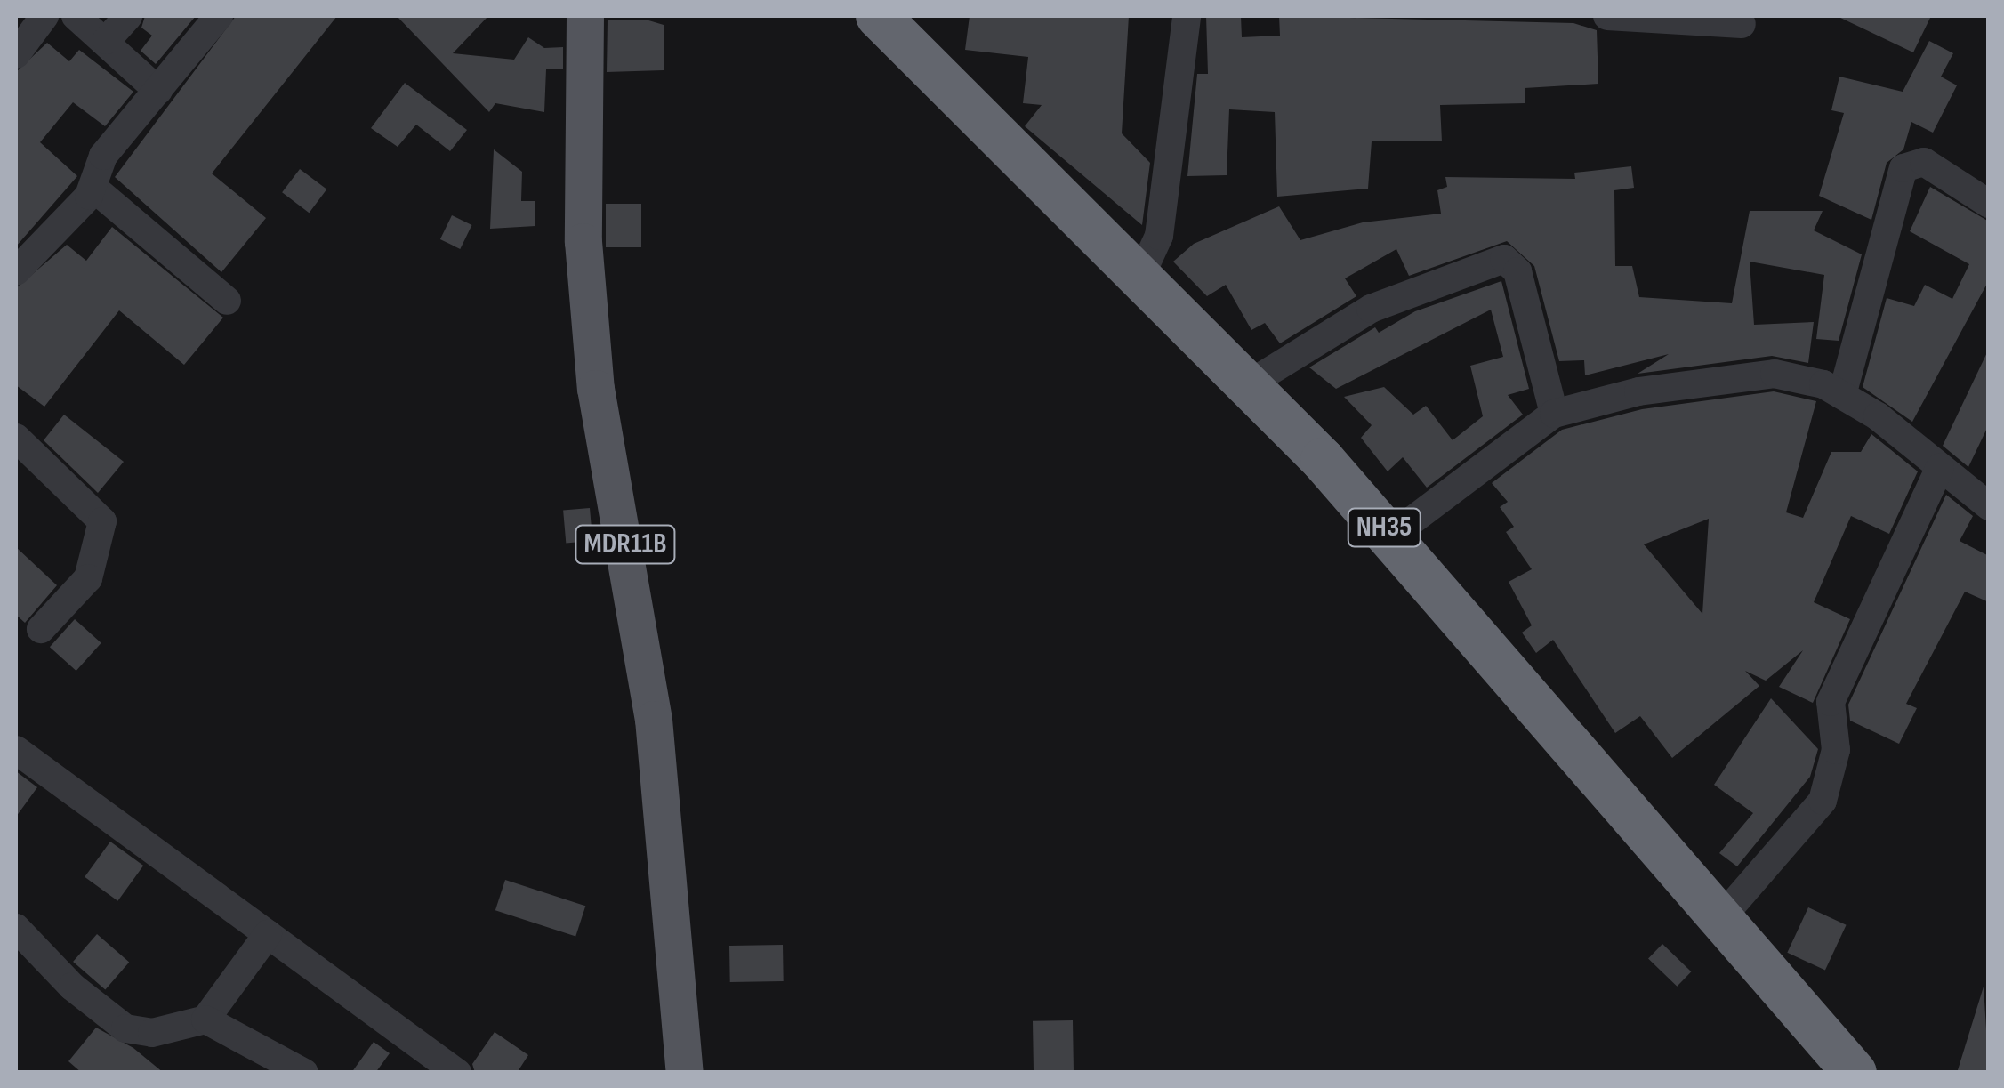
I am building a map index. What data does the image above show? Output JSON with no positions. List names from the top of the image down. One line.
{"streets":{"highway":["NH35"],"main road":["MDR11B"]}}
